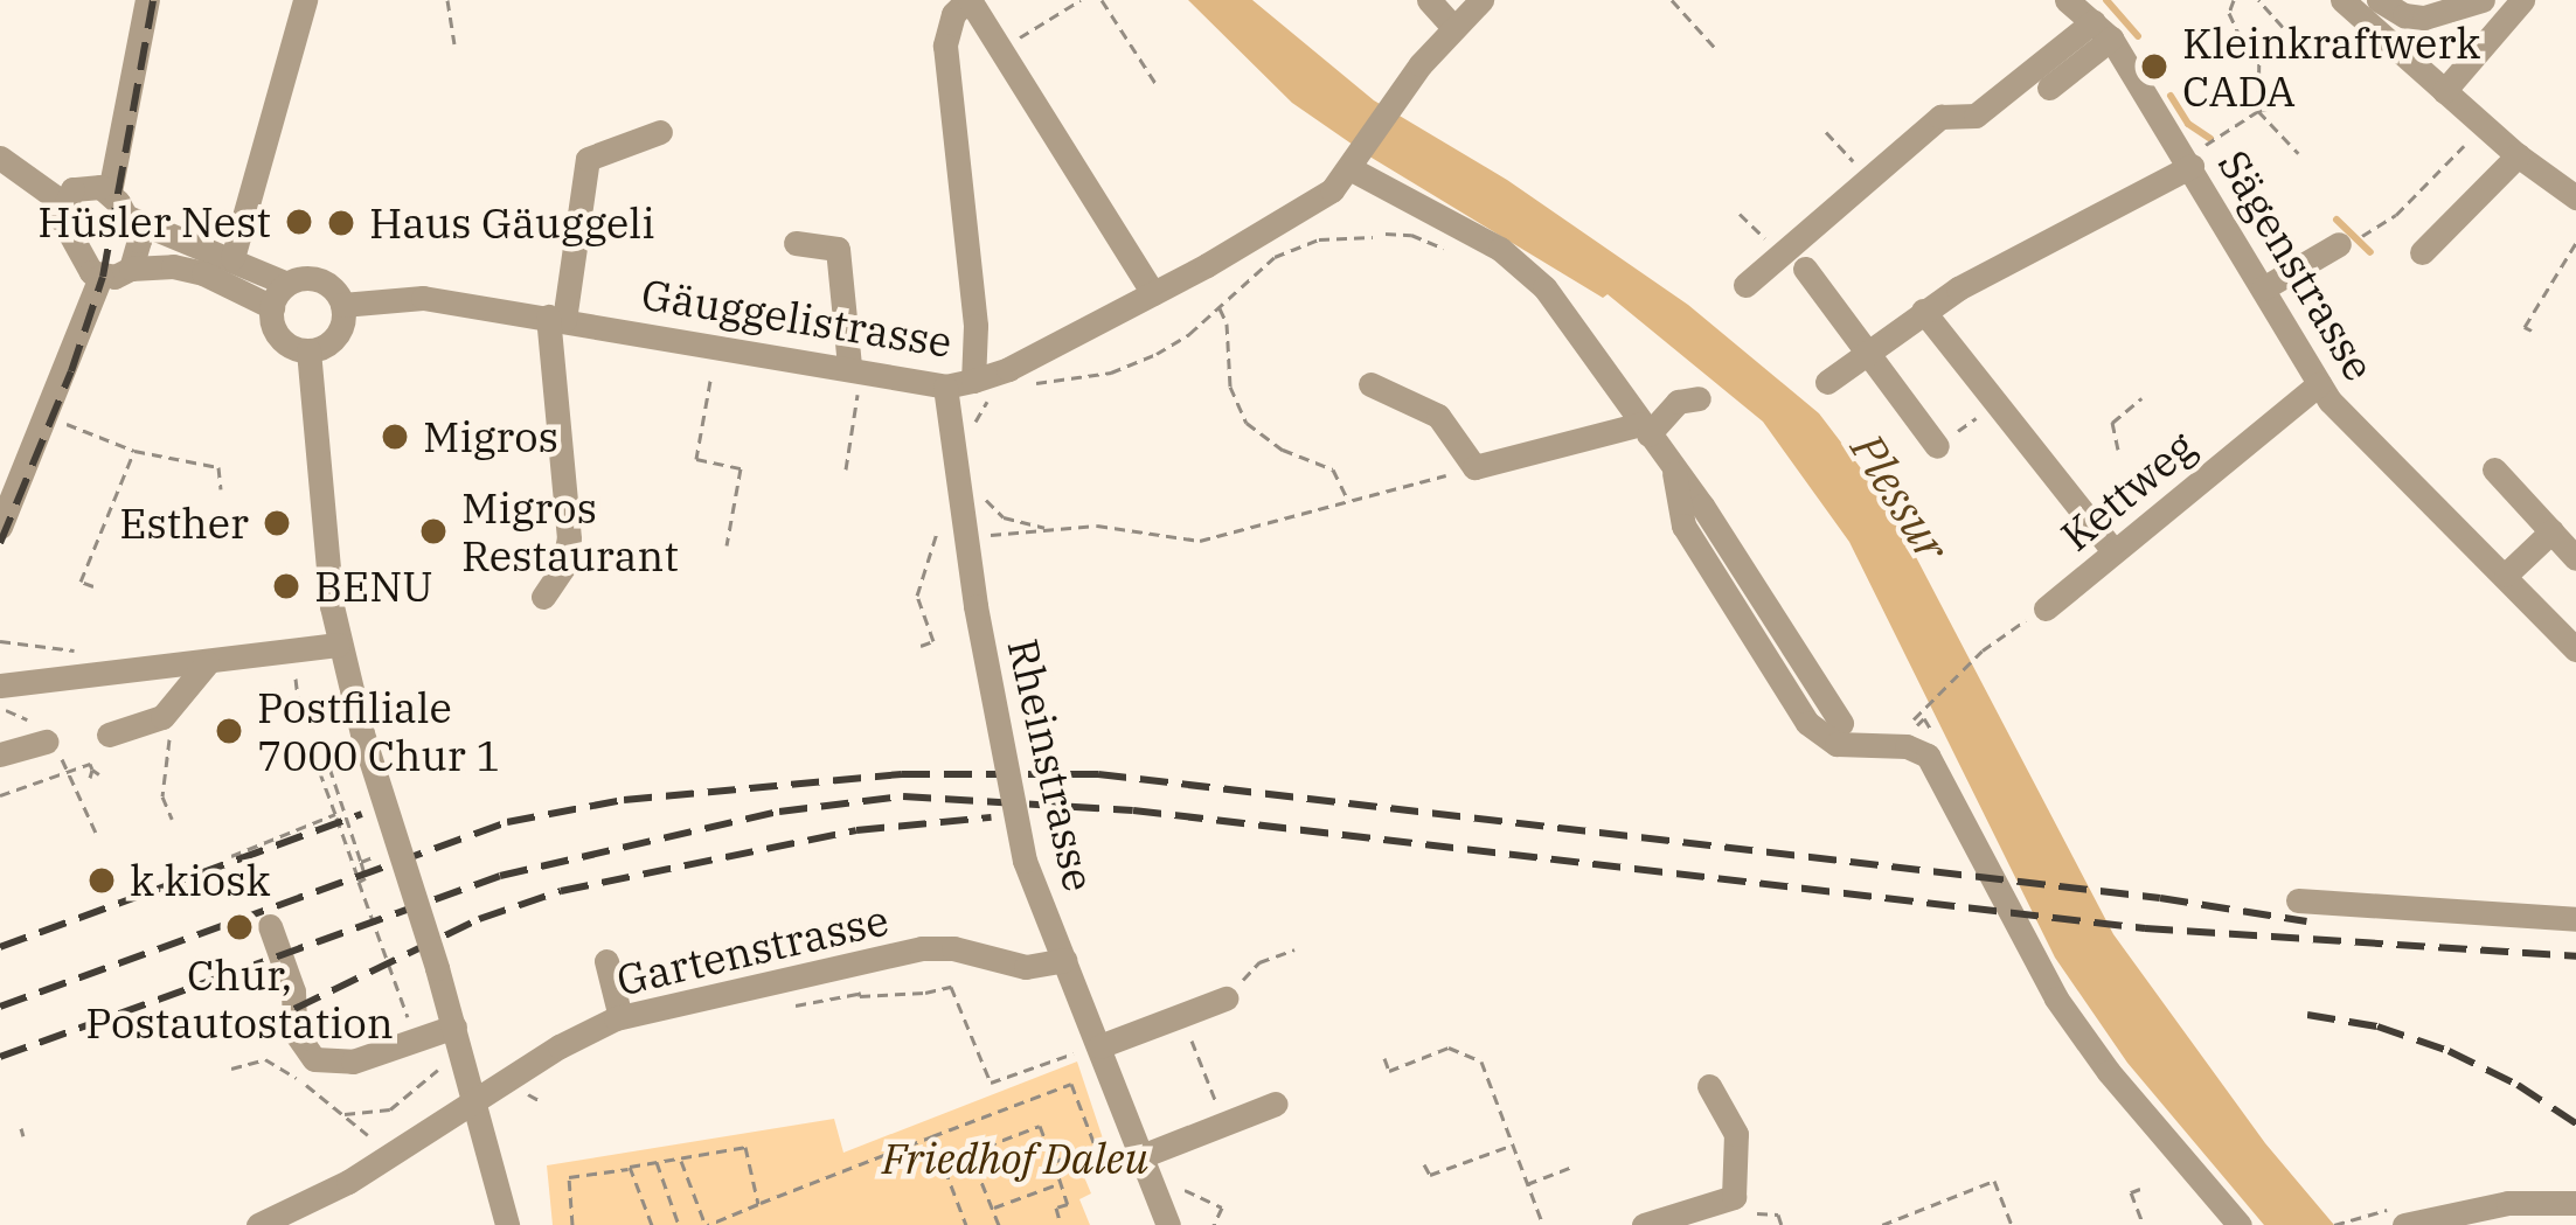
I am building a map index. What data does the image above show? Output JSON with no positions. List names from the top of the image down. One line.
{"streets":{"street":["Sägenstrasse","Gäuggelistrasse","Kettweg","Rheinstrasse","Gartenstrasse"]},"crossings":[["Sägenstrasse","Kettweg"],["Gäuggelistrasse","Rheinstrasse"],["Rheinstrasse","Gartenstrasse"]],"water":["Plessur"],"parks":["Friedhof Daleu"],"places":["Kleinkraftwerk CADA","Hüsler Nest","Haus Gäuggeli","Migros","Esther","Migros Restaurant","BENU","Postfiliale 7000 Chur 1","k kiosk","Chur, Postautostation"]}
